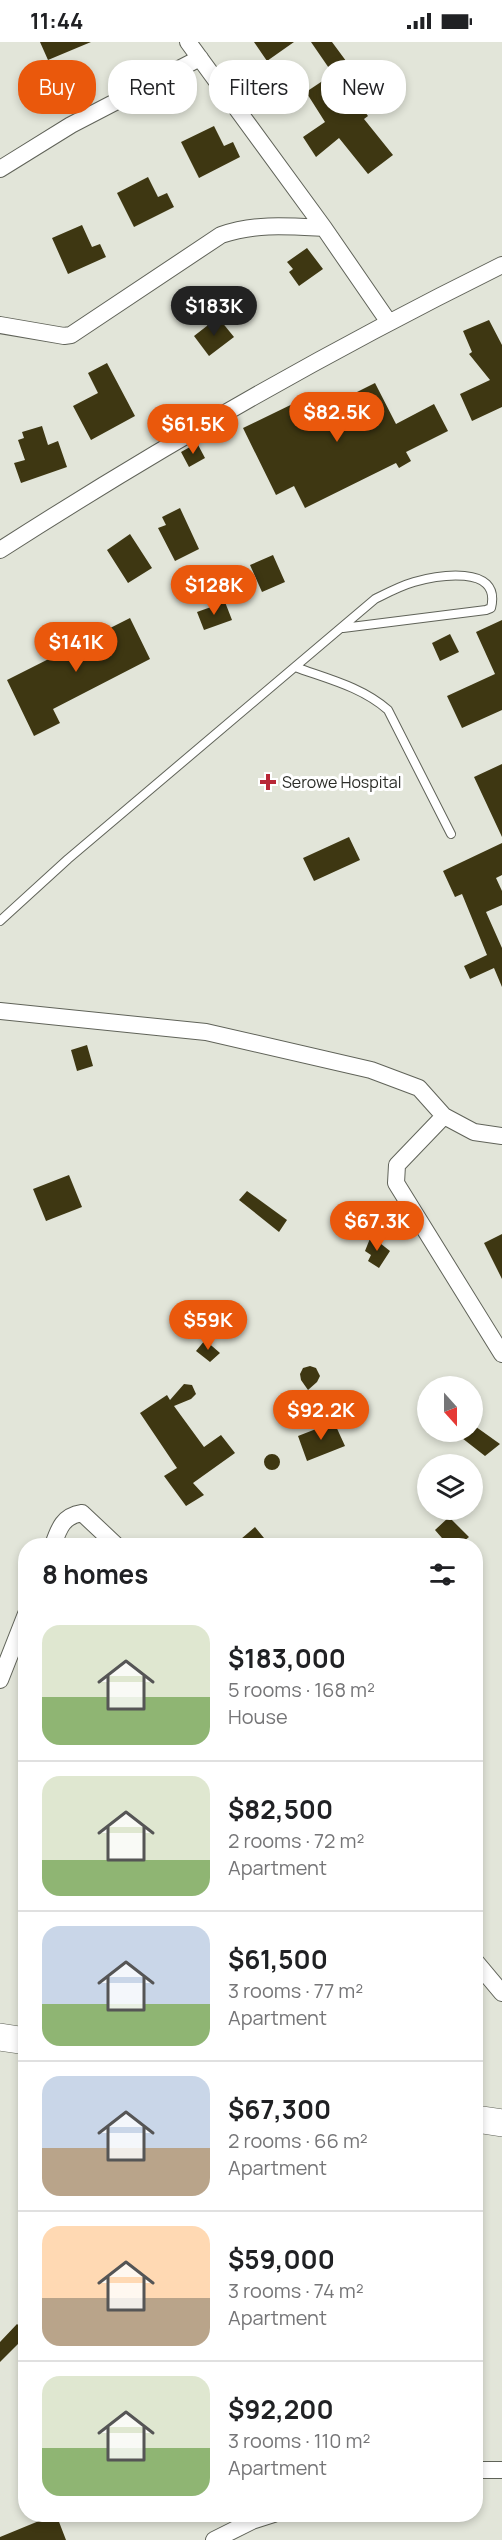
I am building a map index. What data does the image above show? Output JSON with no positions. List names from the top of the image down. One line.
{"places":{"health":["Serowe Hospital"]},"north":"bottom","page":{"status":"11:44","chip":["Buy","Rent","Filters","New"],"price":["$183K","$82.5K","$61.5K","$128K","$141K","$67.3K","$59K","$92.2K"],"heading":"8 homes","list":[{"name":"$183,000","note":"5 rooms · 168 m² · House"},{"name":"$82,500","note":"2 rooms · 72 m² · Apartment"},{"name":"$61,500","note":"3 rooms · 77 m² · Apartment"},{"name":"$67,300","note":"2 rooms · 66 m² · Apartment"},{"name":"$59,000","note":"3 rooms · 74 m² · Apartment"},{"name":"$92,200","note":"3 rooms · 110 m² · Apartment"}]}}
